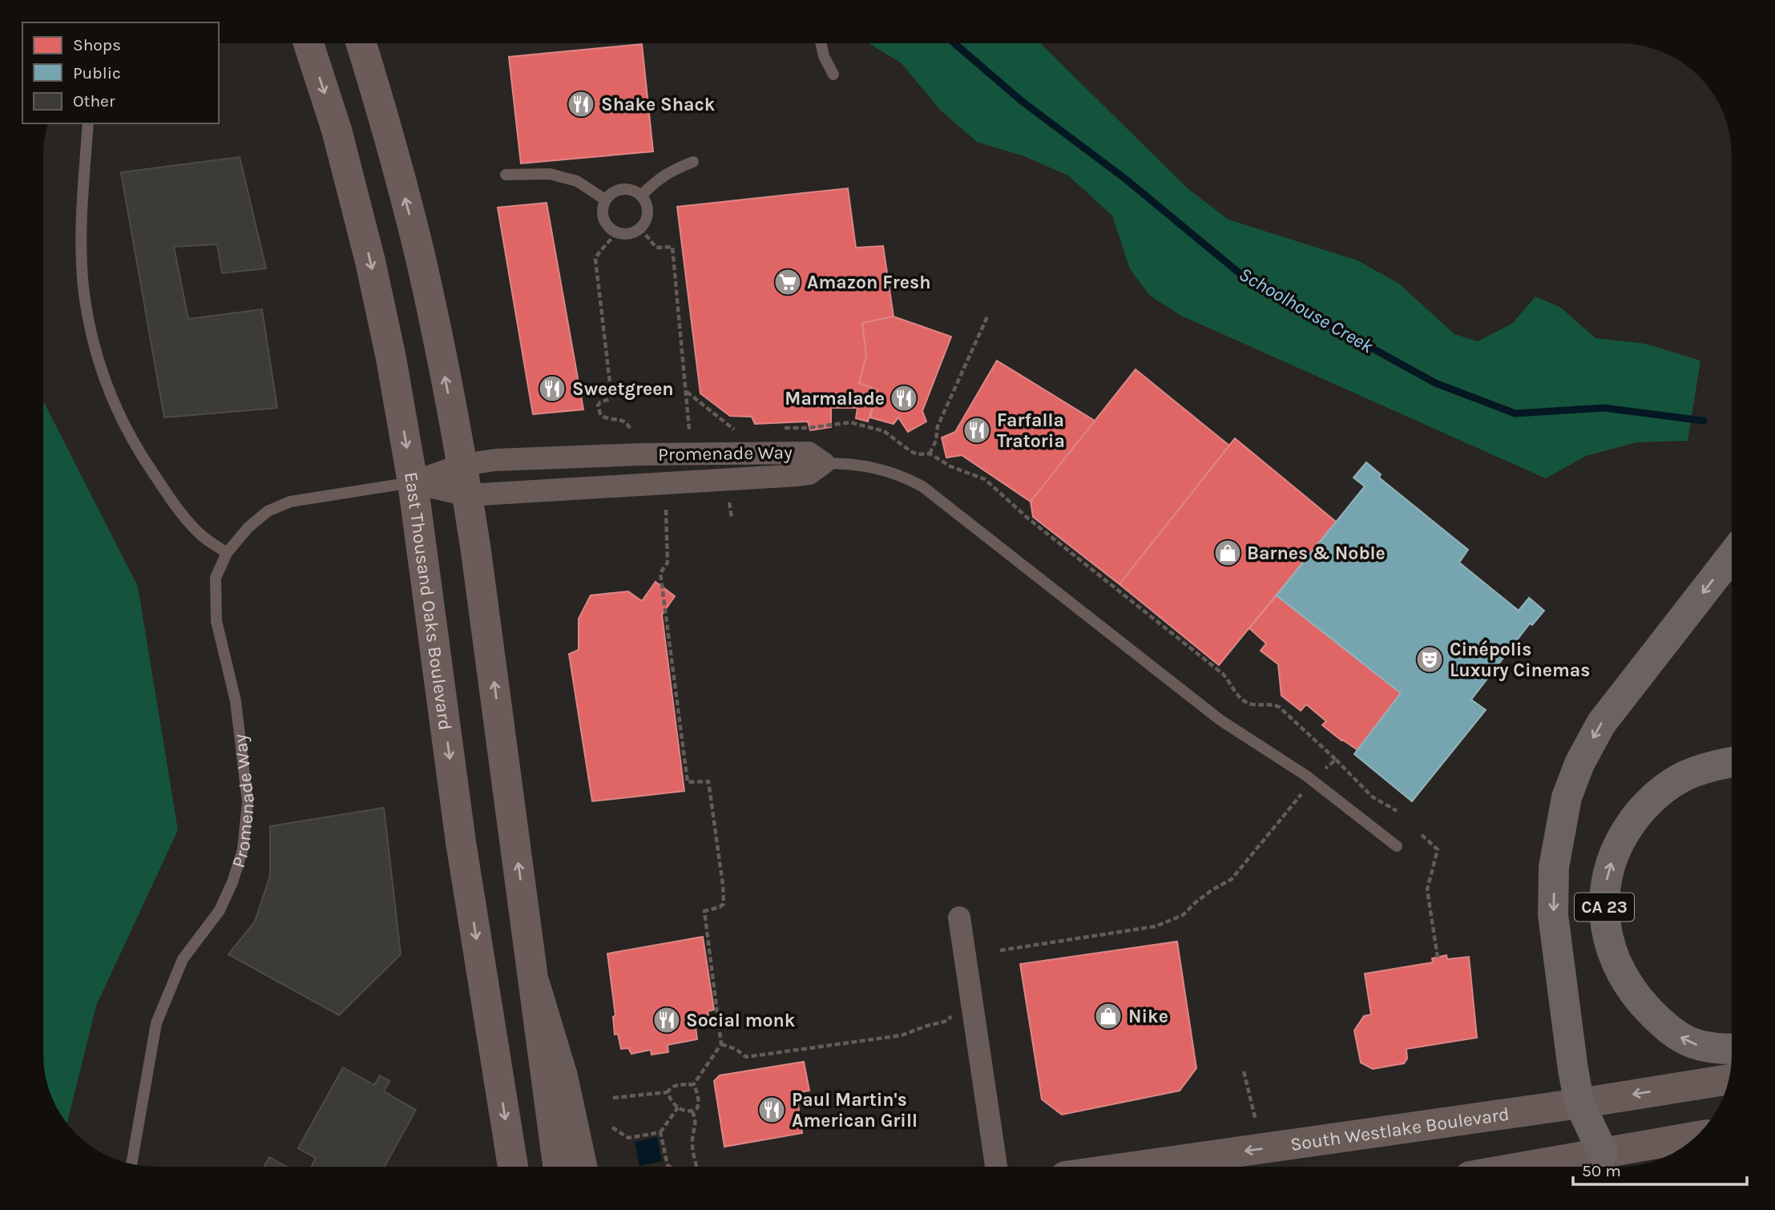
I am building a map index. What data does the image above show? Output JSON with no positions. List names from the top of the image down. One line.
{"streets":{"highway":["CA 23"],"main road":["East Thousand Oaks Boulevard","South Westlake Boulevard"],"street":["Promenade Way"]},"crossings":[["Promenade Way","East Thousand Oaks Boulevard"]],"one_way":["South Westlake Boulevard"],"water":["Schoolhouse Creek"],"places":{"restaurant":["Shake Shack","Sweetgreen","Marmalade","Farfalla Tratoria","Social monk","Paul Martin's American Grill"],"supermarket":["Amazon Fresh"],"shop":["Barnes & Noble","Nike"],"theatre":["Cinépolis Luxury Cinemas"]},"legend":["Shops","Public","Other"],"scale_bar":"50 m"}
